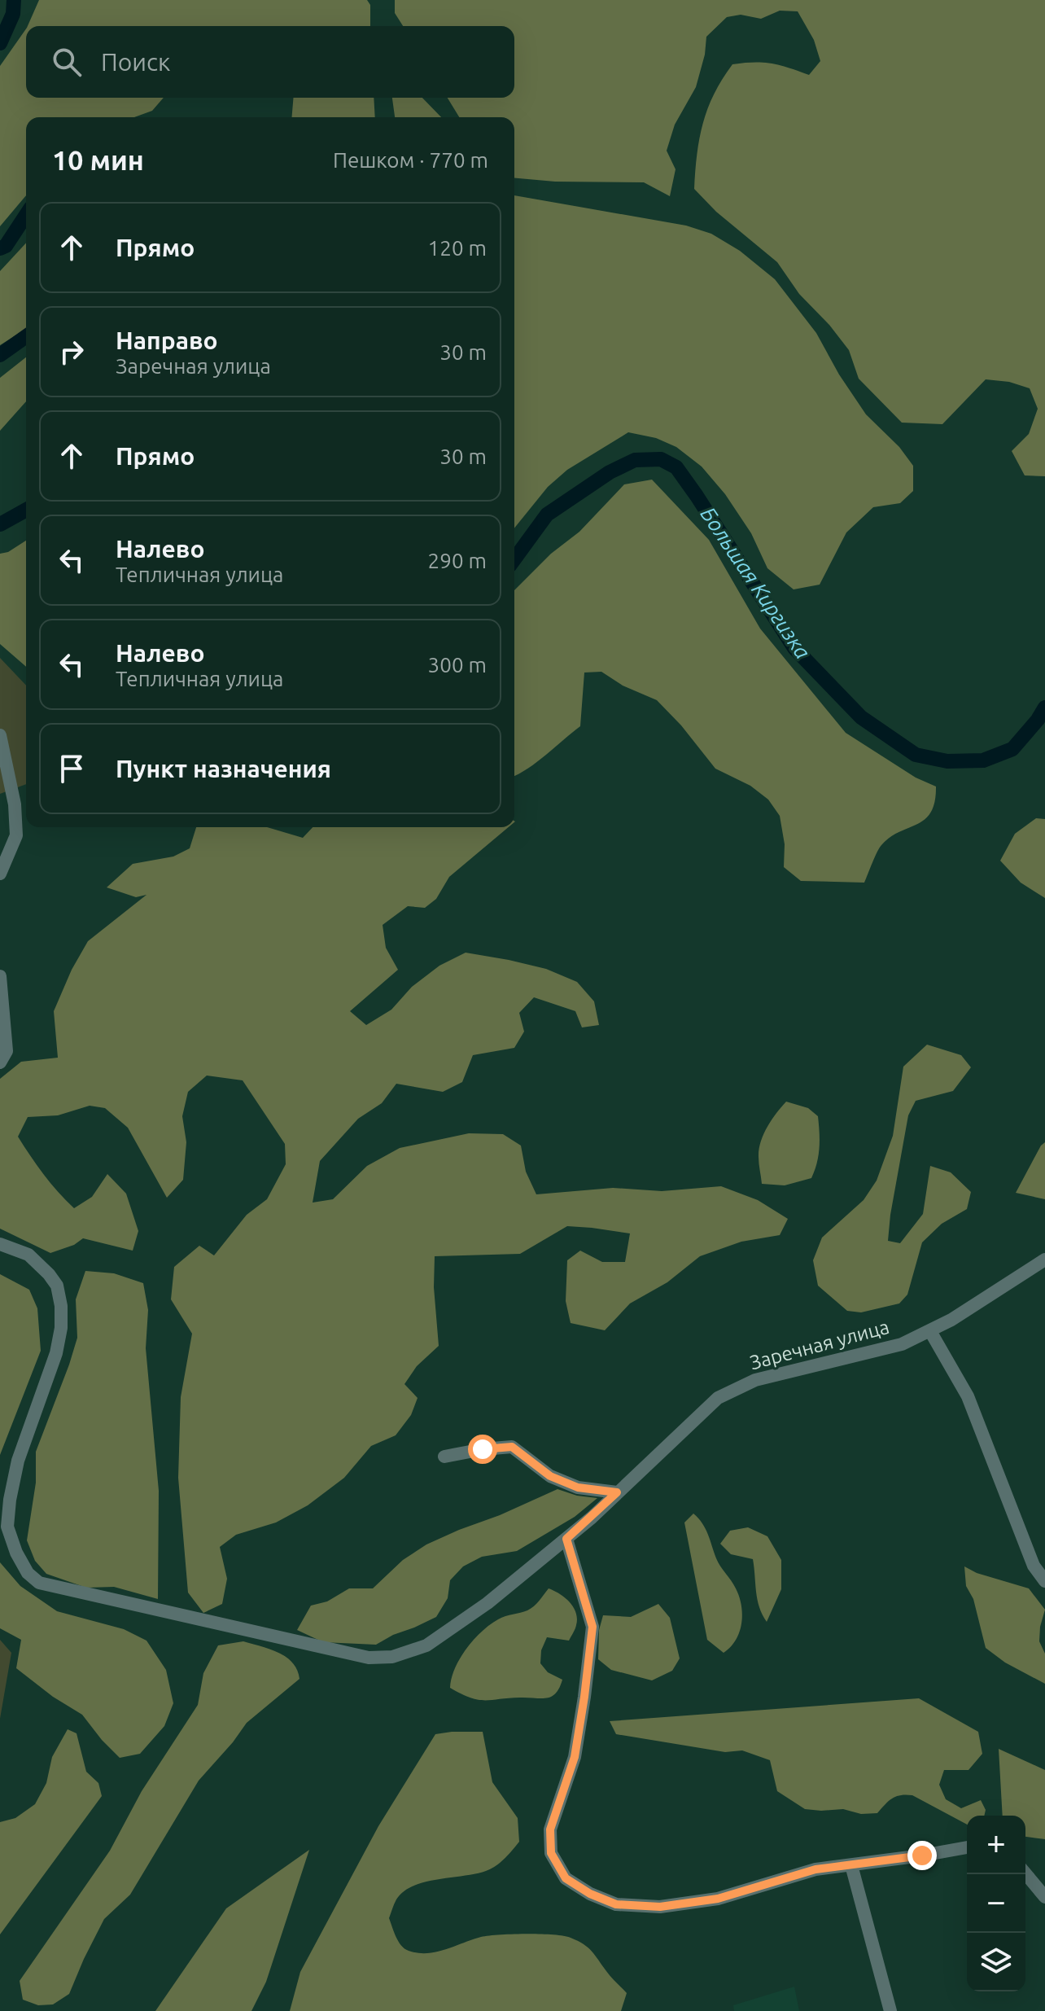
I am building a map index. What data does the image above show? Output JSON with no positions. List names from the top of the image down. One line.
{"streets":{"street":["Заречная улица"]},"water":["Большая Киргизка"],"page":{"search":"Поиск","heading":["10 мин","Пешком · 770 m"],"list":[["Прямо","120 m"],["Направо","Заречная улица","30 m"],["Прямо","30 m"],["Налево","Тепличная улица","290 m"],["Налево","Тепличная улица","300 m"],"Пункт назначения"],"map_buttons":["+","−"]}}
